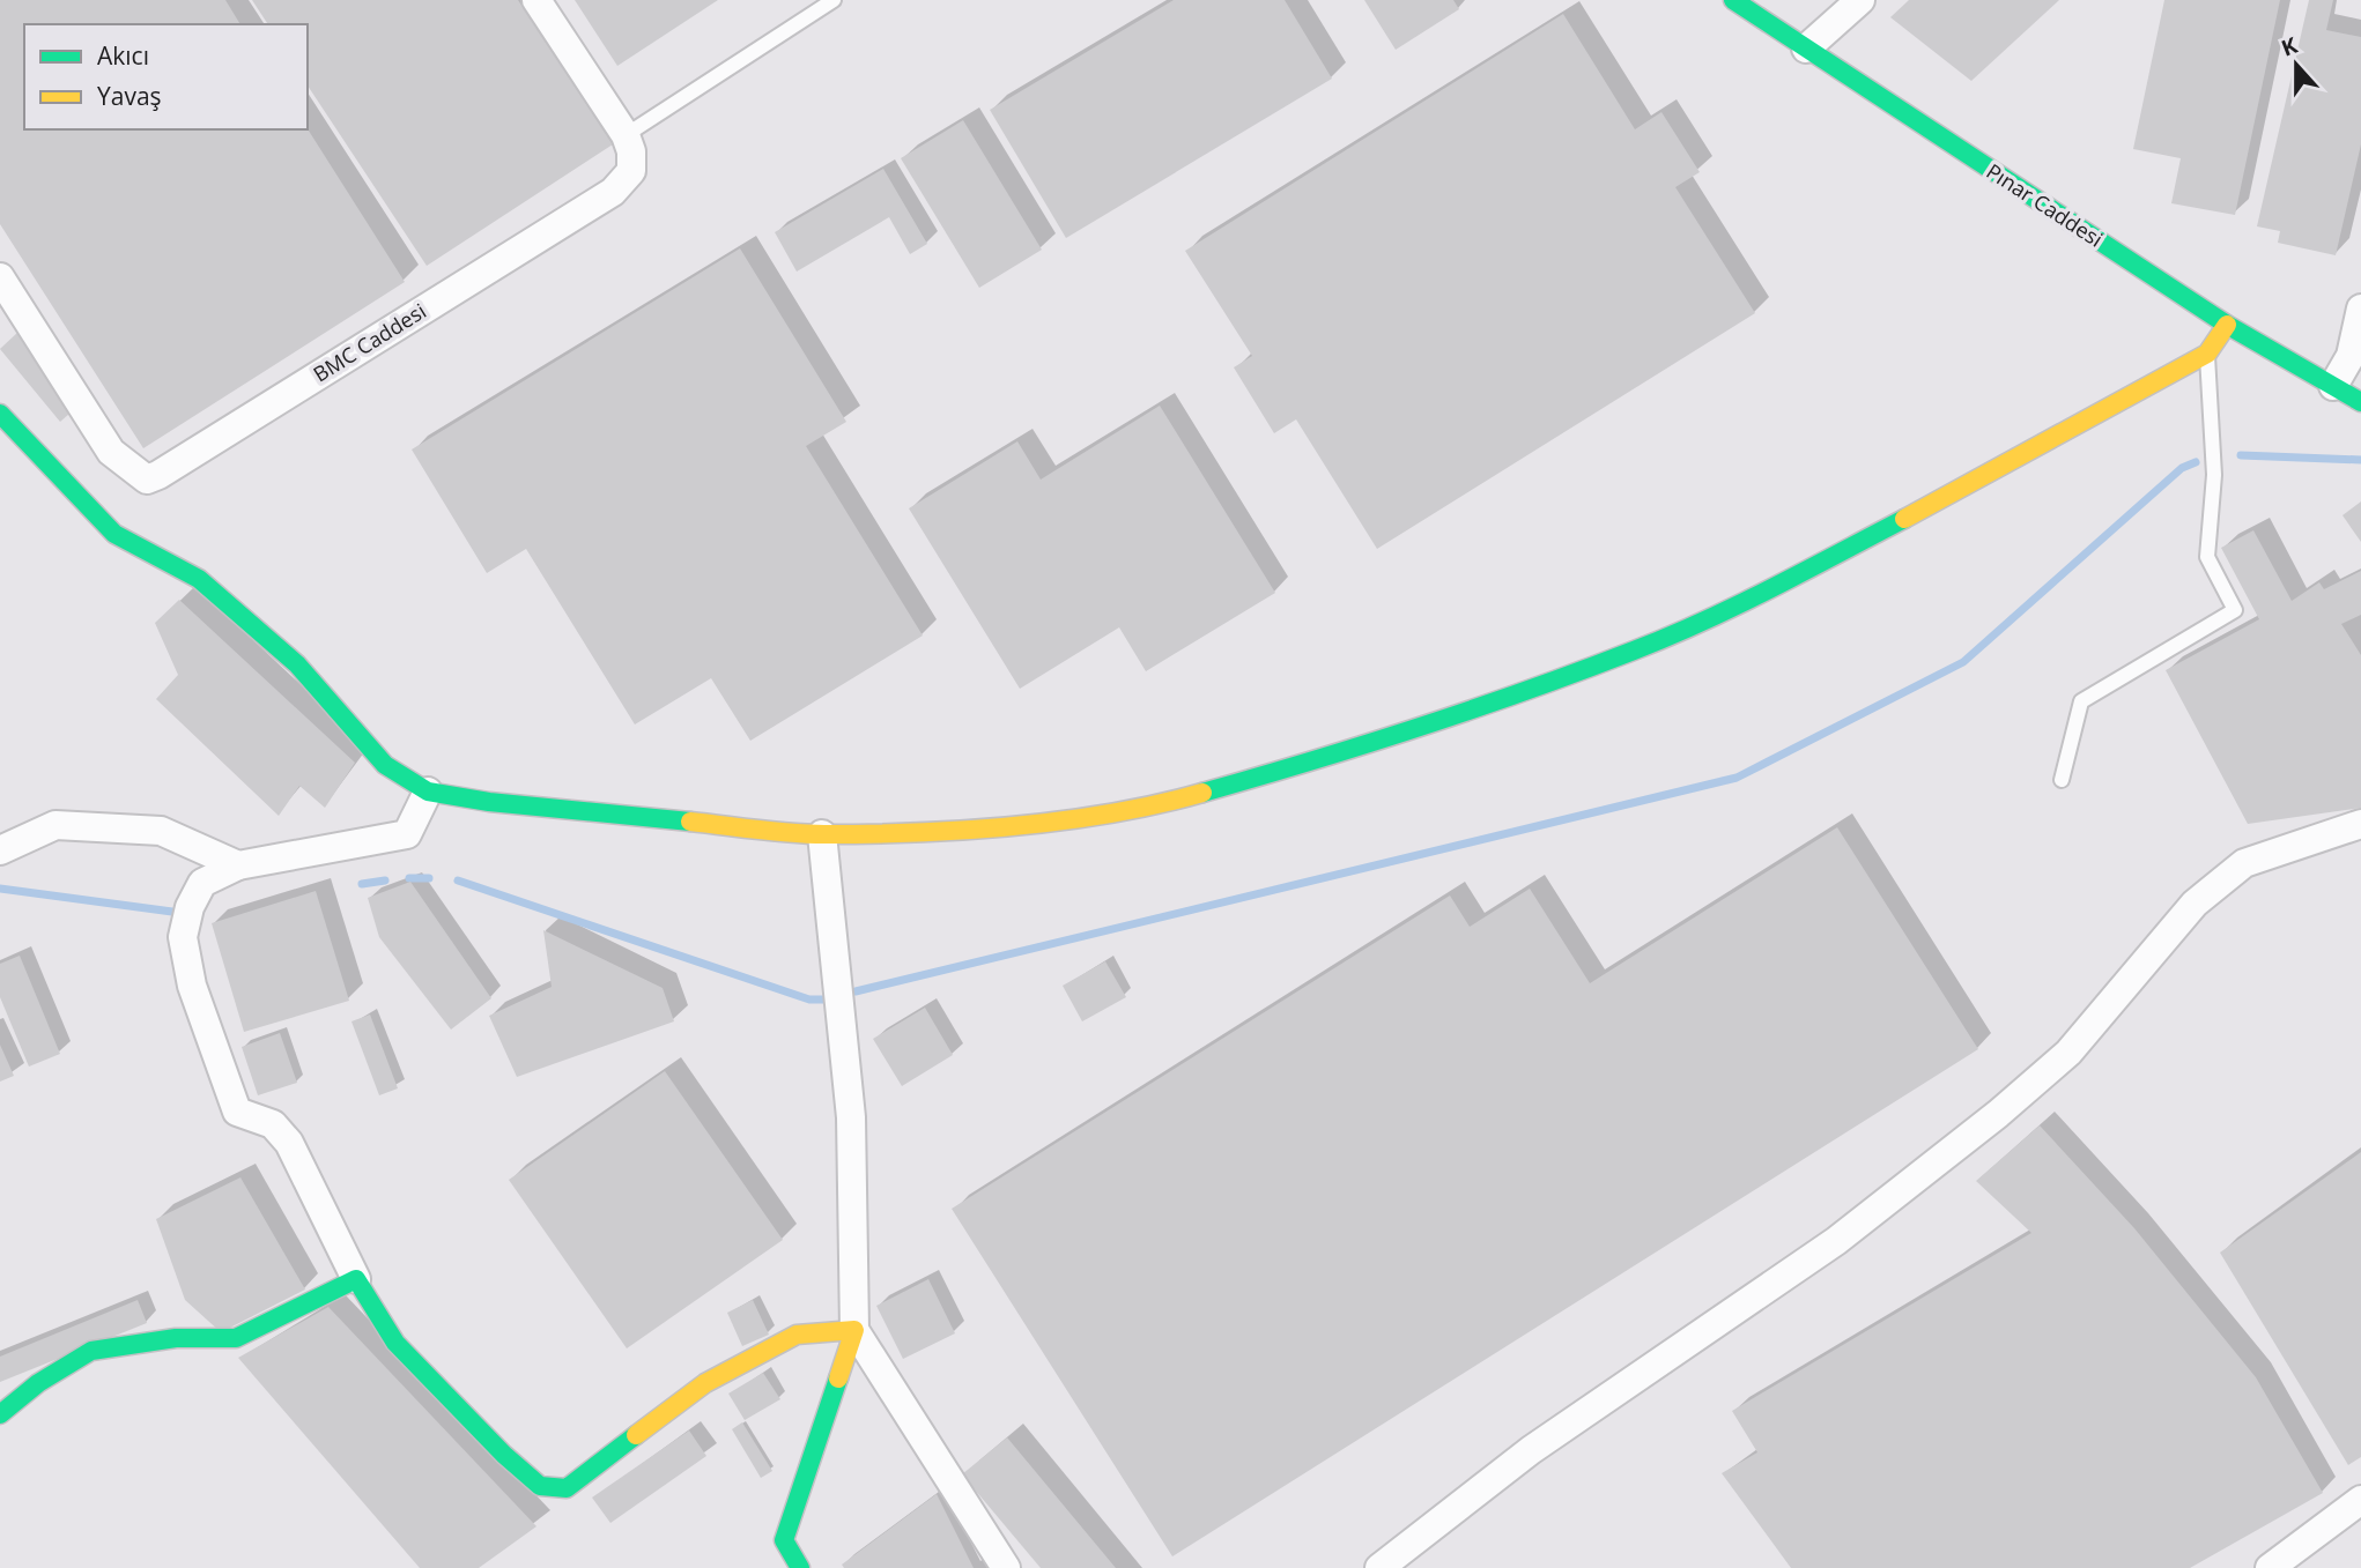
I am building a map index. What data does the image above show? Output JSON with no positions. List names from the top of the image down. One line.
{"streets":{"street":["Pınar Caddesi","BMC Caddesi"]},"legend":["Akıcı","Yavaş"],"north":"top"}
